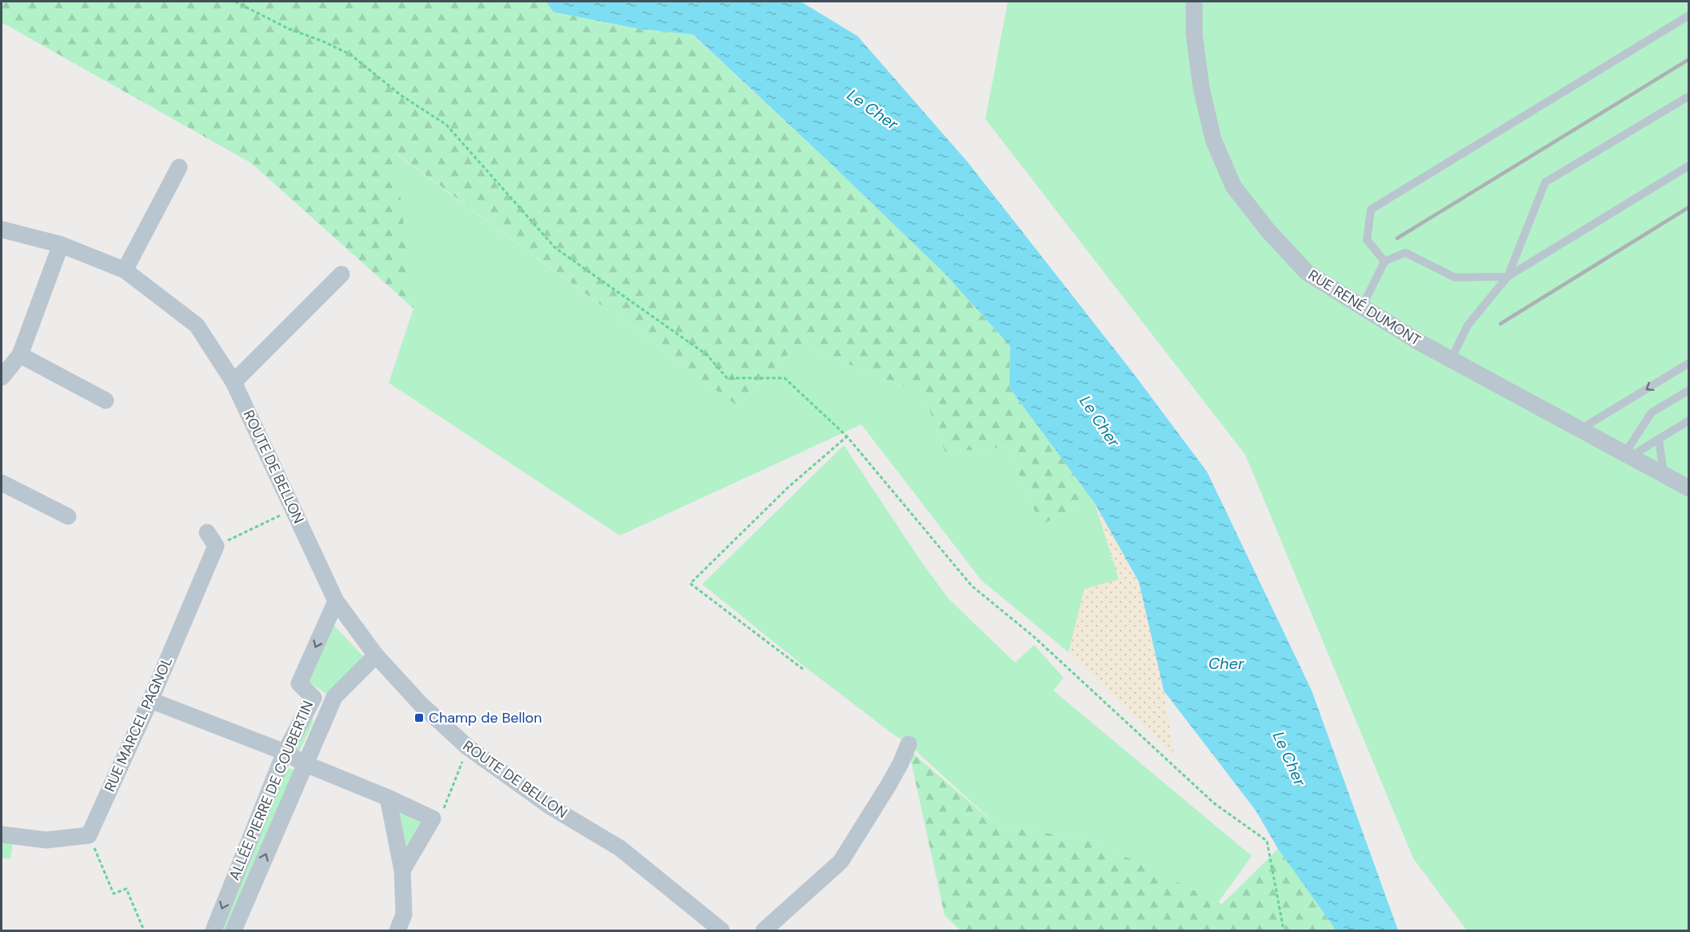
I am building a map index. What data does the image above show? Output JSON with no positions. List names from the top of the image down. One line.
{"streets":{"street":["RUE RENÉ DUMONT","ROUTE DE BELLON","RUE MARCEL PAGNOL","ALLÉE PIERRE DE COUBERTIN"]},"crossings":[["ROUTE DE BELLON","ALLÉE PIERRE DE COUBERTIN"]],"water":["Le Cher","Cher"],"places":{"transit":["Champ de Bellon"]}}
